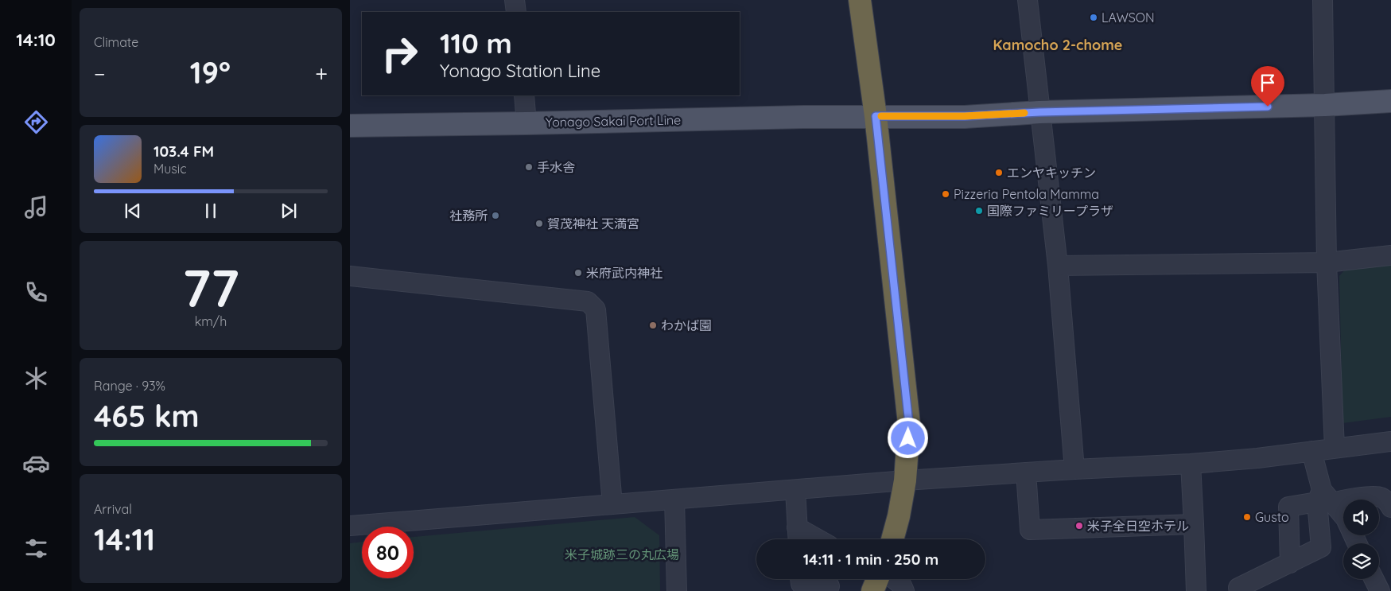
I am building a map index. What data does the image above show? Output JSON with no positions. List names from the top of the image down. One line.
{"streets":{"main road":["Yonago Sakai Port Line"]},"districts":["Kamocho 2-chome"],"parks":["米子城跡三の丸広場"],"places":["LAWSON","手水舎","エンヤキッチン","Pizzeria Pentola Mamma","国際ファミリープラザ","社務所","賀茂神社 天満宮","米府武内神社","わかば園","Gusto","米子全日空ホテル"],"page":{"tabs":"14:10","tile":["Climate",["77","km/h"],["Range · 93%","465 km"],["Arrival","14:11"]],"turn":["110 m","Yonago Station Line"],"heat":["−","19°","+"],"song":["103.4 FM","Music"],"limit":"80","trip":"14:11 · 1 min · 250 m"}}
